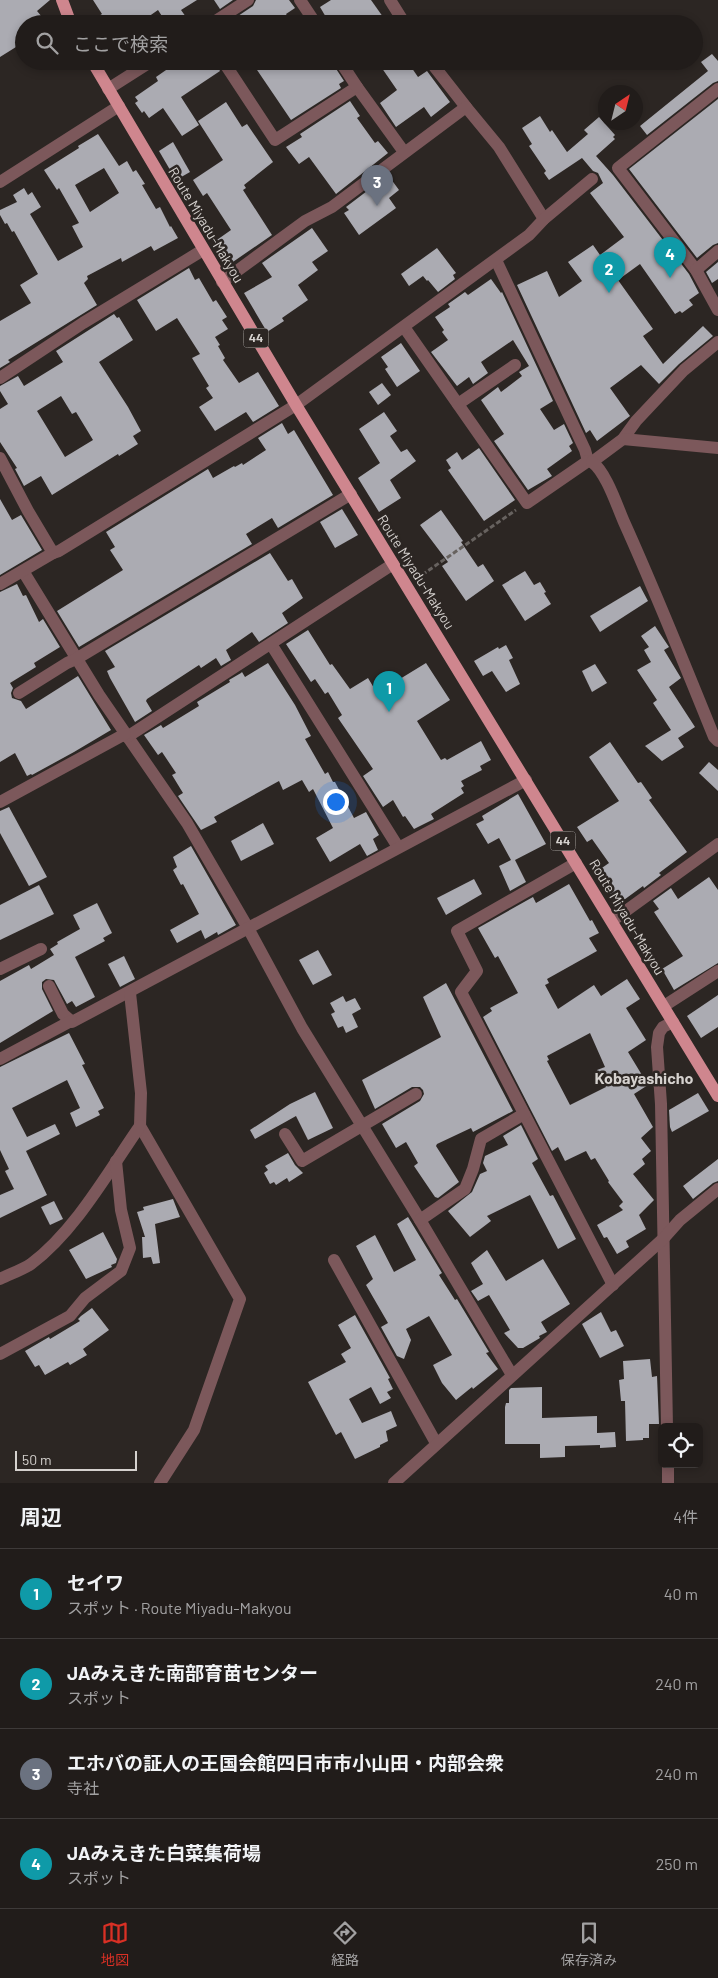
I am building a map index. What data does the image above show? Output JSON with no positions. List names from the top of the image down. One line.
{"streets":{"main road":["Route Miyadu-Makyou","44"]},"districts":["Kobayashicho"],"scale_bar":"50 m","north":"top right","page":{"search":"ここで検索","pins":["3","4","2","1"],"scale":"50 m","heading":["周辺","4件"],"list":[{"mark":"1","name":"セイワ","note":"スポット · Route Miyadu-Makyou","value":"40 m"},{"mark":"2","name":"JAみえきた南部育苗センター","note":"スポット","value":"240 m"},{"mark":"3","name":"エホバの証人の王国会館四日市市小山田・内部会衆","note":"寺社","value":"240 m"},{"mark":"4","name":"JAみえきた白菜集荷場","note":"スポット","value":"250 m"}],"nav":["地図","経路","保存済み"]}}
